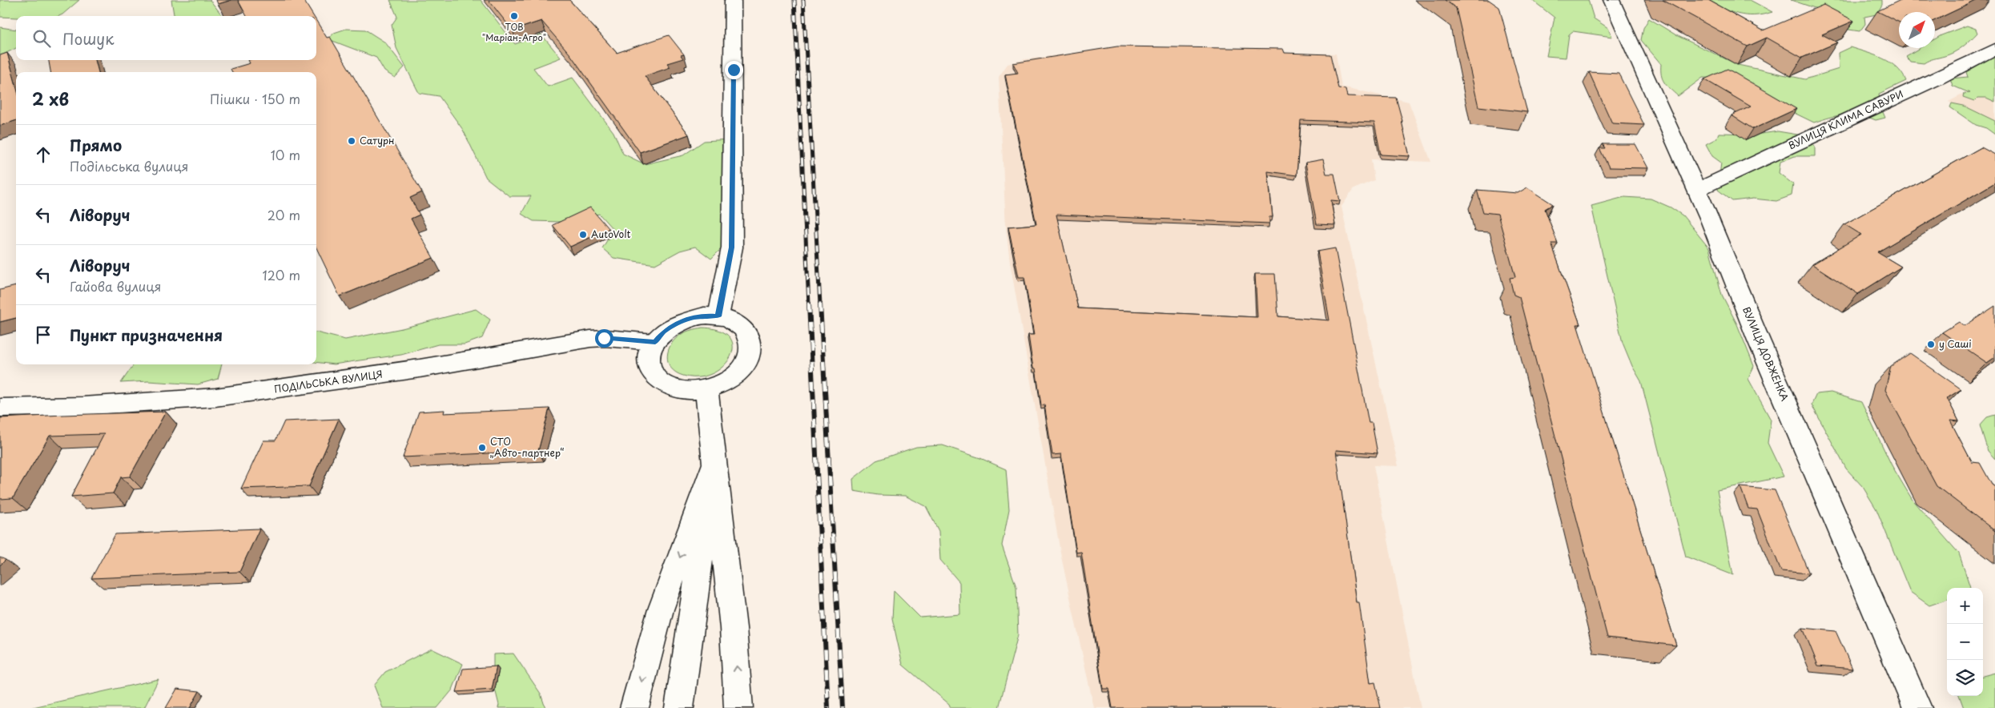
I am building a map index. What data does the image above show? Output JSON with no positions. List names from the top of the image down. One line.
{"streets":{"street":["ВУЛИЦЯ КЛИМА САВУРИ","ВУЛИЦЯ ДОВЖЕНКА","ПОДІЛЬСЬКА ВУЛИЦЯ"]},"crossings":[["ВУЛИЦЯ КЛИМА САВУРИ","ВУЛИЦЯ ДОВЖЕНКА"]],"places":["ТОВ \"Маріан-Агро\"","Сатурн","AutoVolt","у Саші","СТО „Авто-партнер“"],"north":"top right","page":{"search":"Пошук","heading":["2 хв","Пішки · 150 m"],"list":[["Прямо","Подільська вулиця","10 m"],["Ліворуч","20 m"],["Ліворуч","Гайова вулиця","120 m"],"Пункт призначення"],"map_buttons":["+","−"]}}
